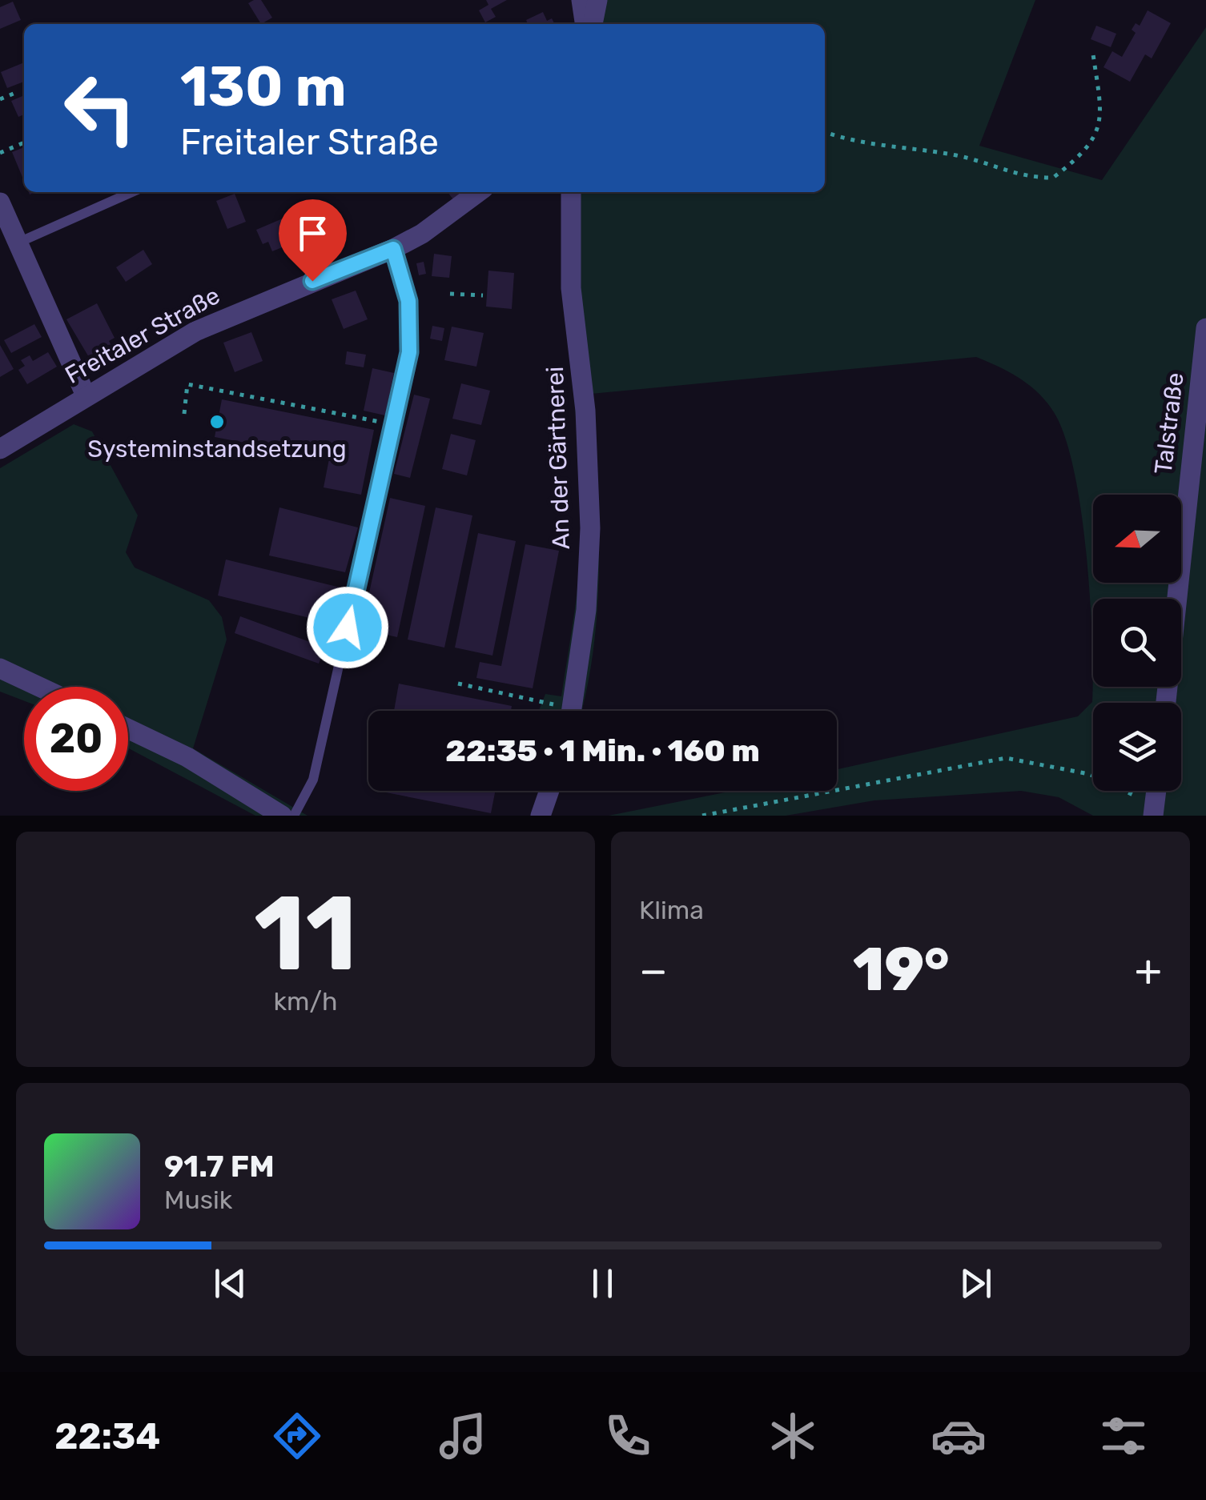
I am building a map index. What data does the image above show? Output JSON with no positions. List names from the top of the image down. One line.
{"streets":{"street":["Freitaler Straße","Talstraße","An der Gärtnerei"]},"places":["Systeminstandsetzung"],"north":"left","page":{"turn":["130 m","Freitaler Straße"],"limit":"20","trip":"22:35 · 1 Min. · 160 m","tile":[["11","km/h"],"Klima"],"heat":["−","19°","+"],"song":["91.7 FM","Musik"],"tabs":"22:34"}}
